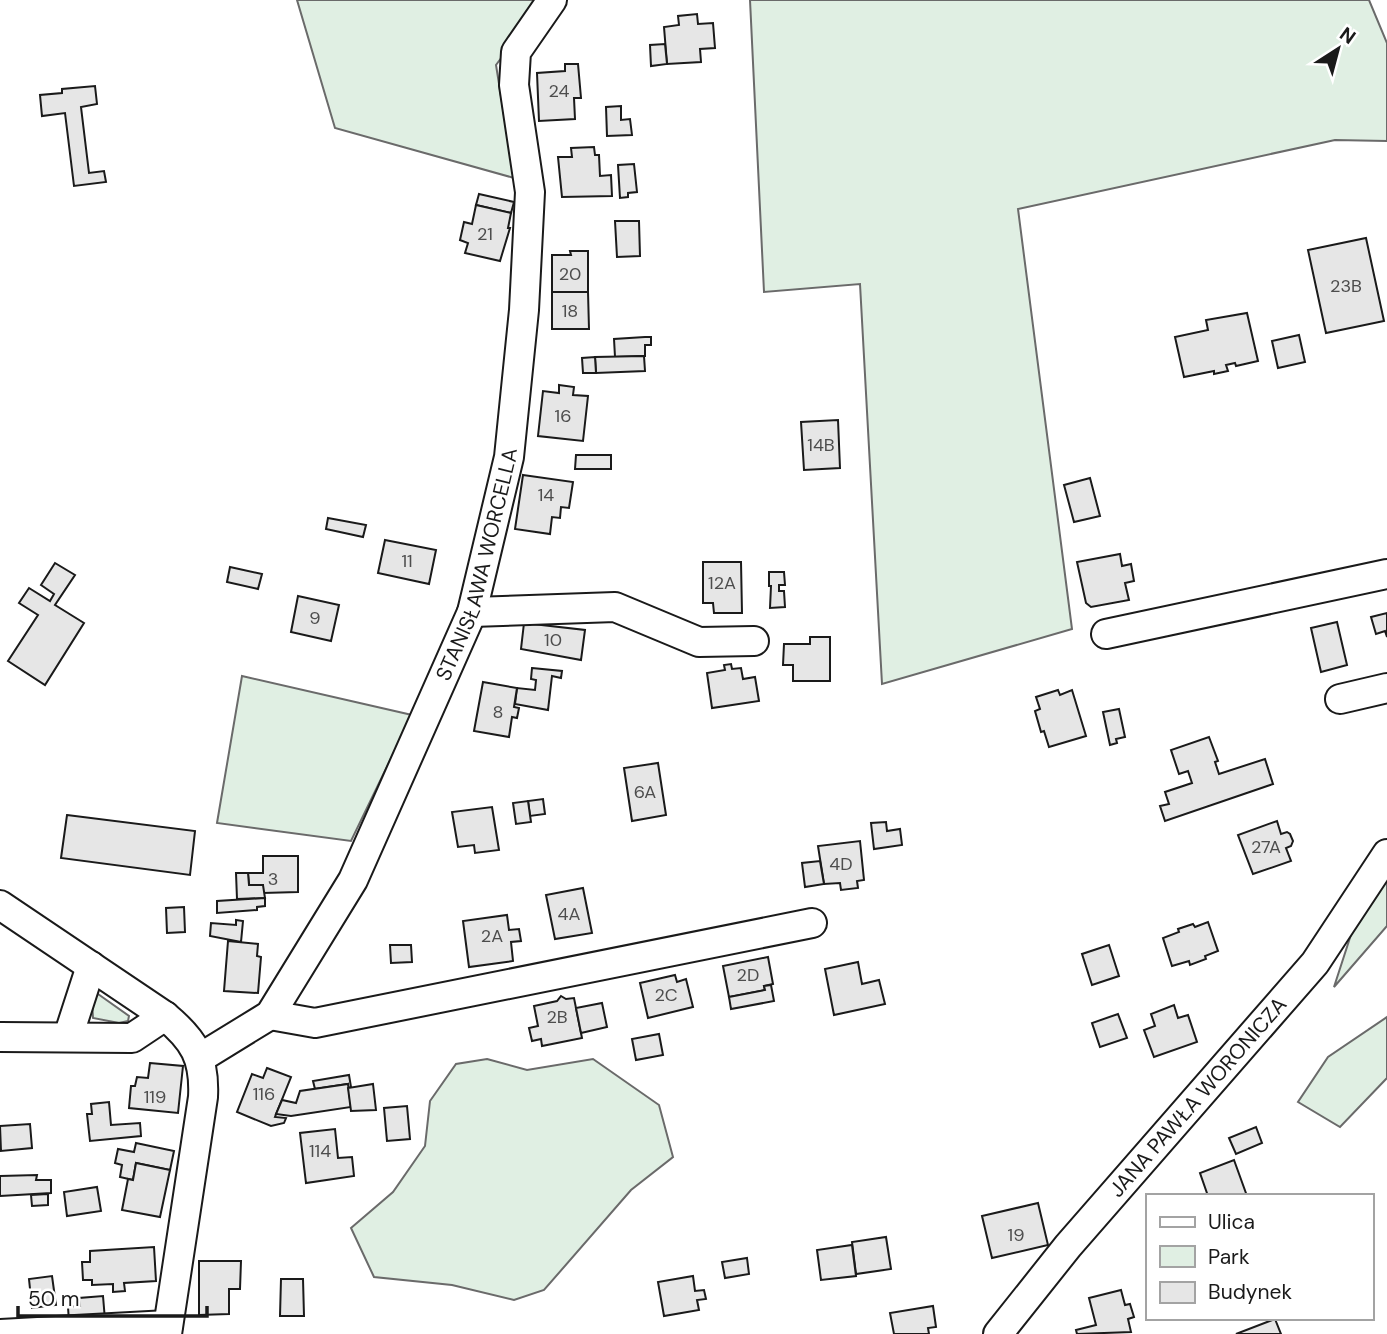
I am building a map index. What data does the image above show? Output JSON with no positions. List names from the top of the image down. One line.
{"streets":{"street":["STANISŁAWA WORCELLA","JANA PAWŁA WORONICZA"]},"house_numbers":["24","21","20","23B","18","16","14B","14","11","12A","9","10","8","6A","27A","4D","3","4A","2A","2D","2C","2B","116","119","114","19"],"legend":["Ulica","Park","Budynek"],"scale_bar":"50 m","north":"top right"}
